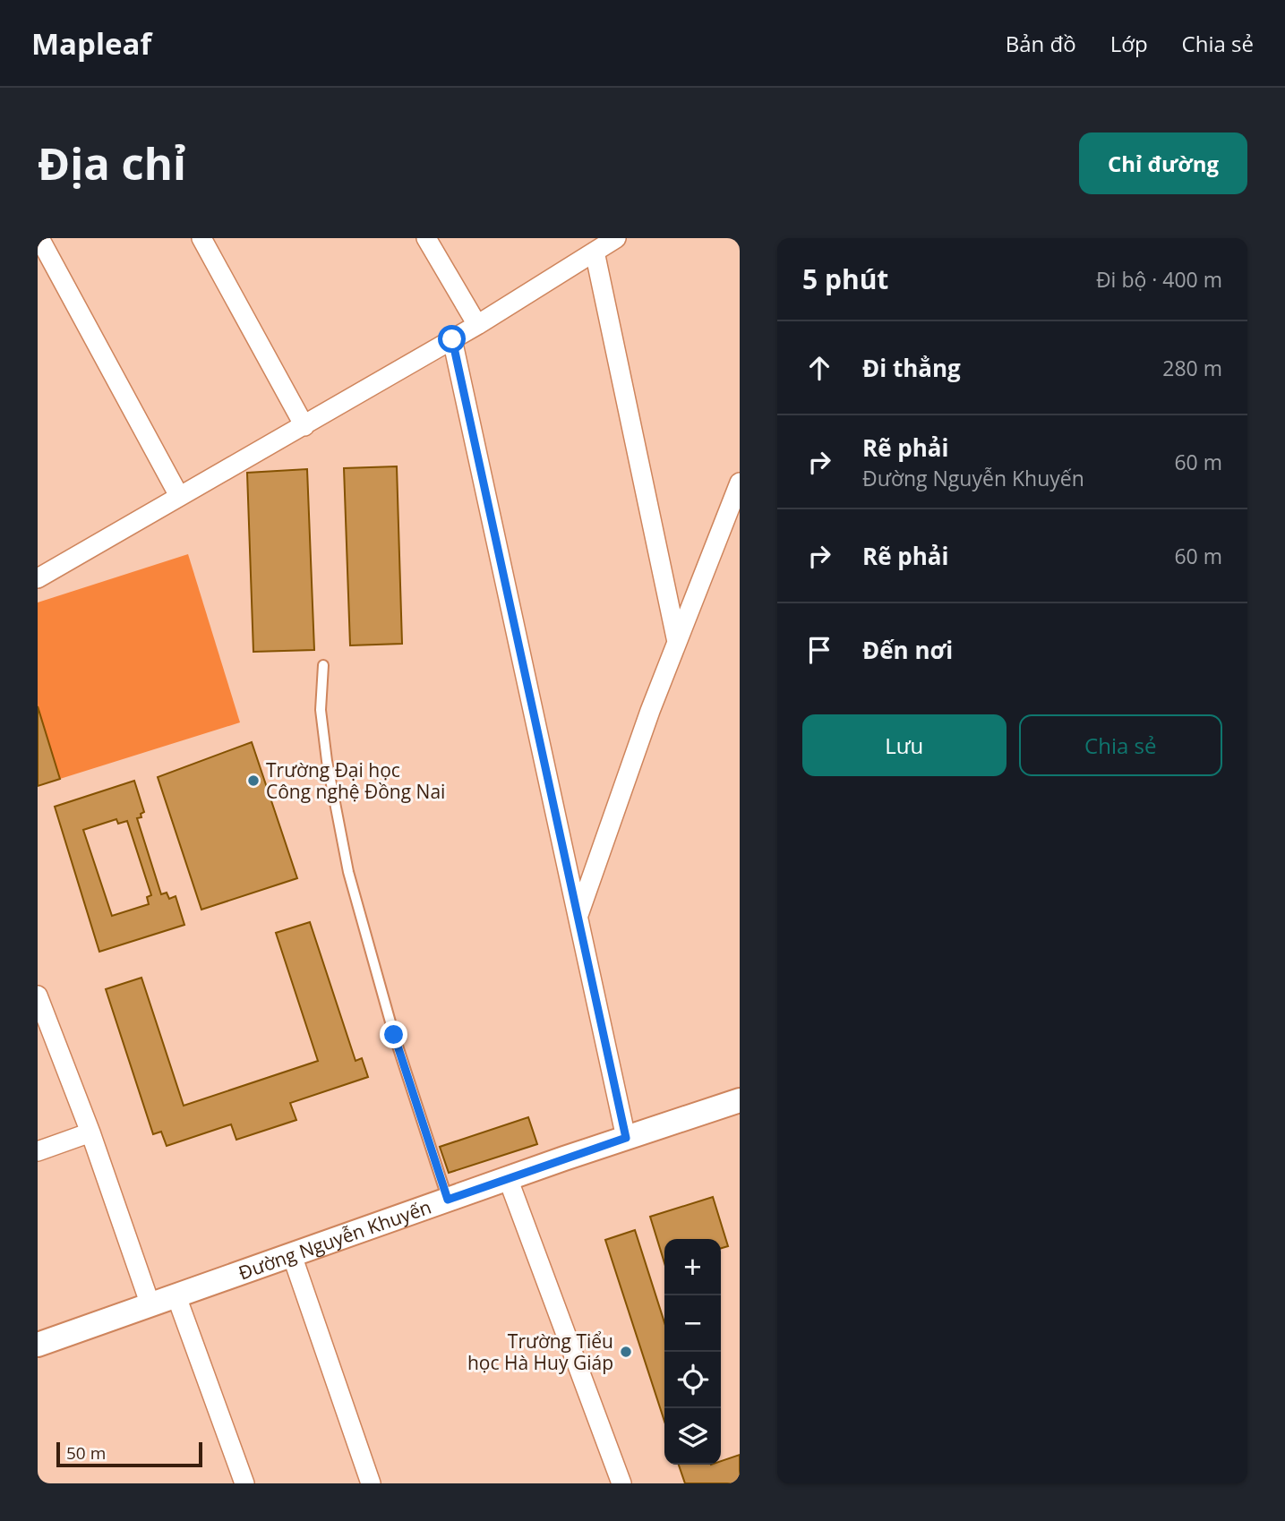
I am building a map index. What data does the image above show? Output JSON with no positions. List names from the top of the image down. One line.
{"streets":{"street":["Đường Nguyễn Khuyến"]},"places":["Trường Đại học Công nghệ Đồng Nai","Trường Tiểu học Hà Huy Giáp"],"scale_bar":"50 m","page":{"header":"Mapleaf","nav":["Bản đồ","Lớp","Chia sẻ"],"buttons":["Chỉ đường",["Lưu","Chia sẻ"]],"title":"Địa chỉ","heading":["5 phút","Đi bộ · 400 m"],"list":[["Đi thẳng","280 m"],["Rẽ phải","Đường Nguyễn Khuyến","60 m"],["Rẽ phải","60 m"],"Đến nơi"],"map_buttons":["+","−"],"scale":"50 m"}}
